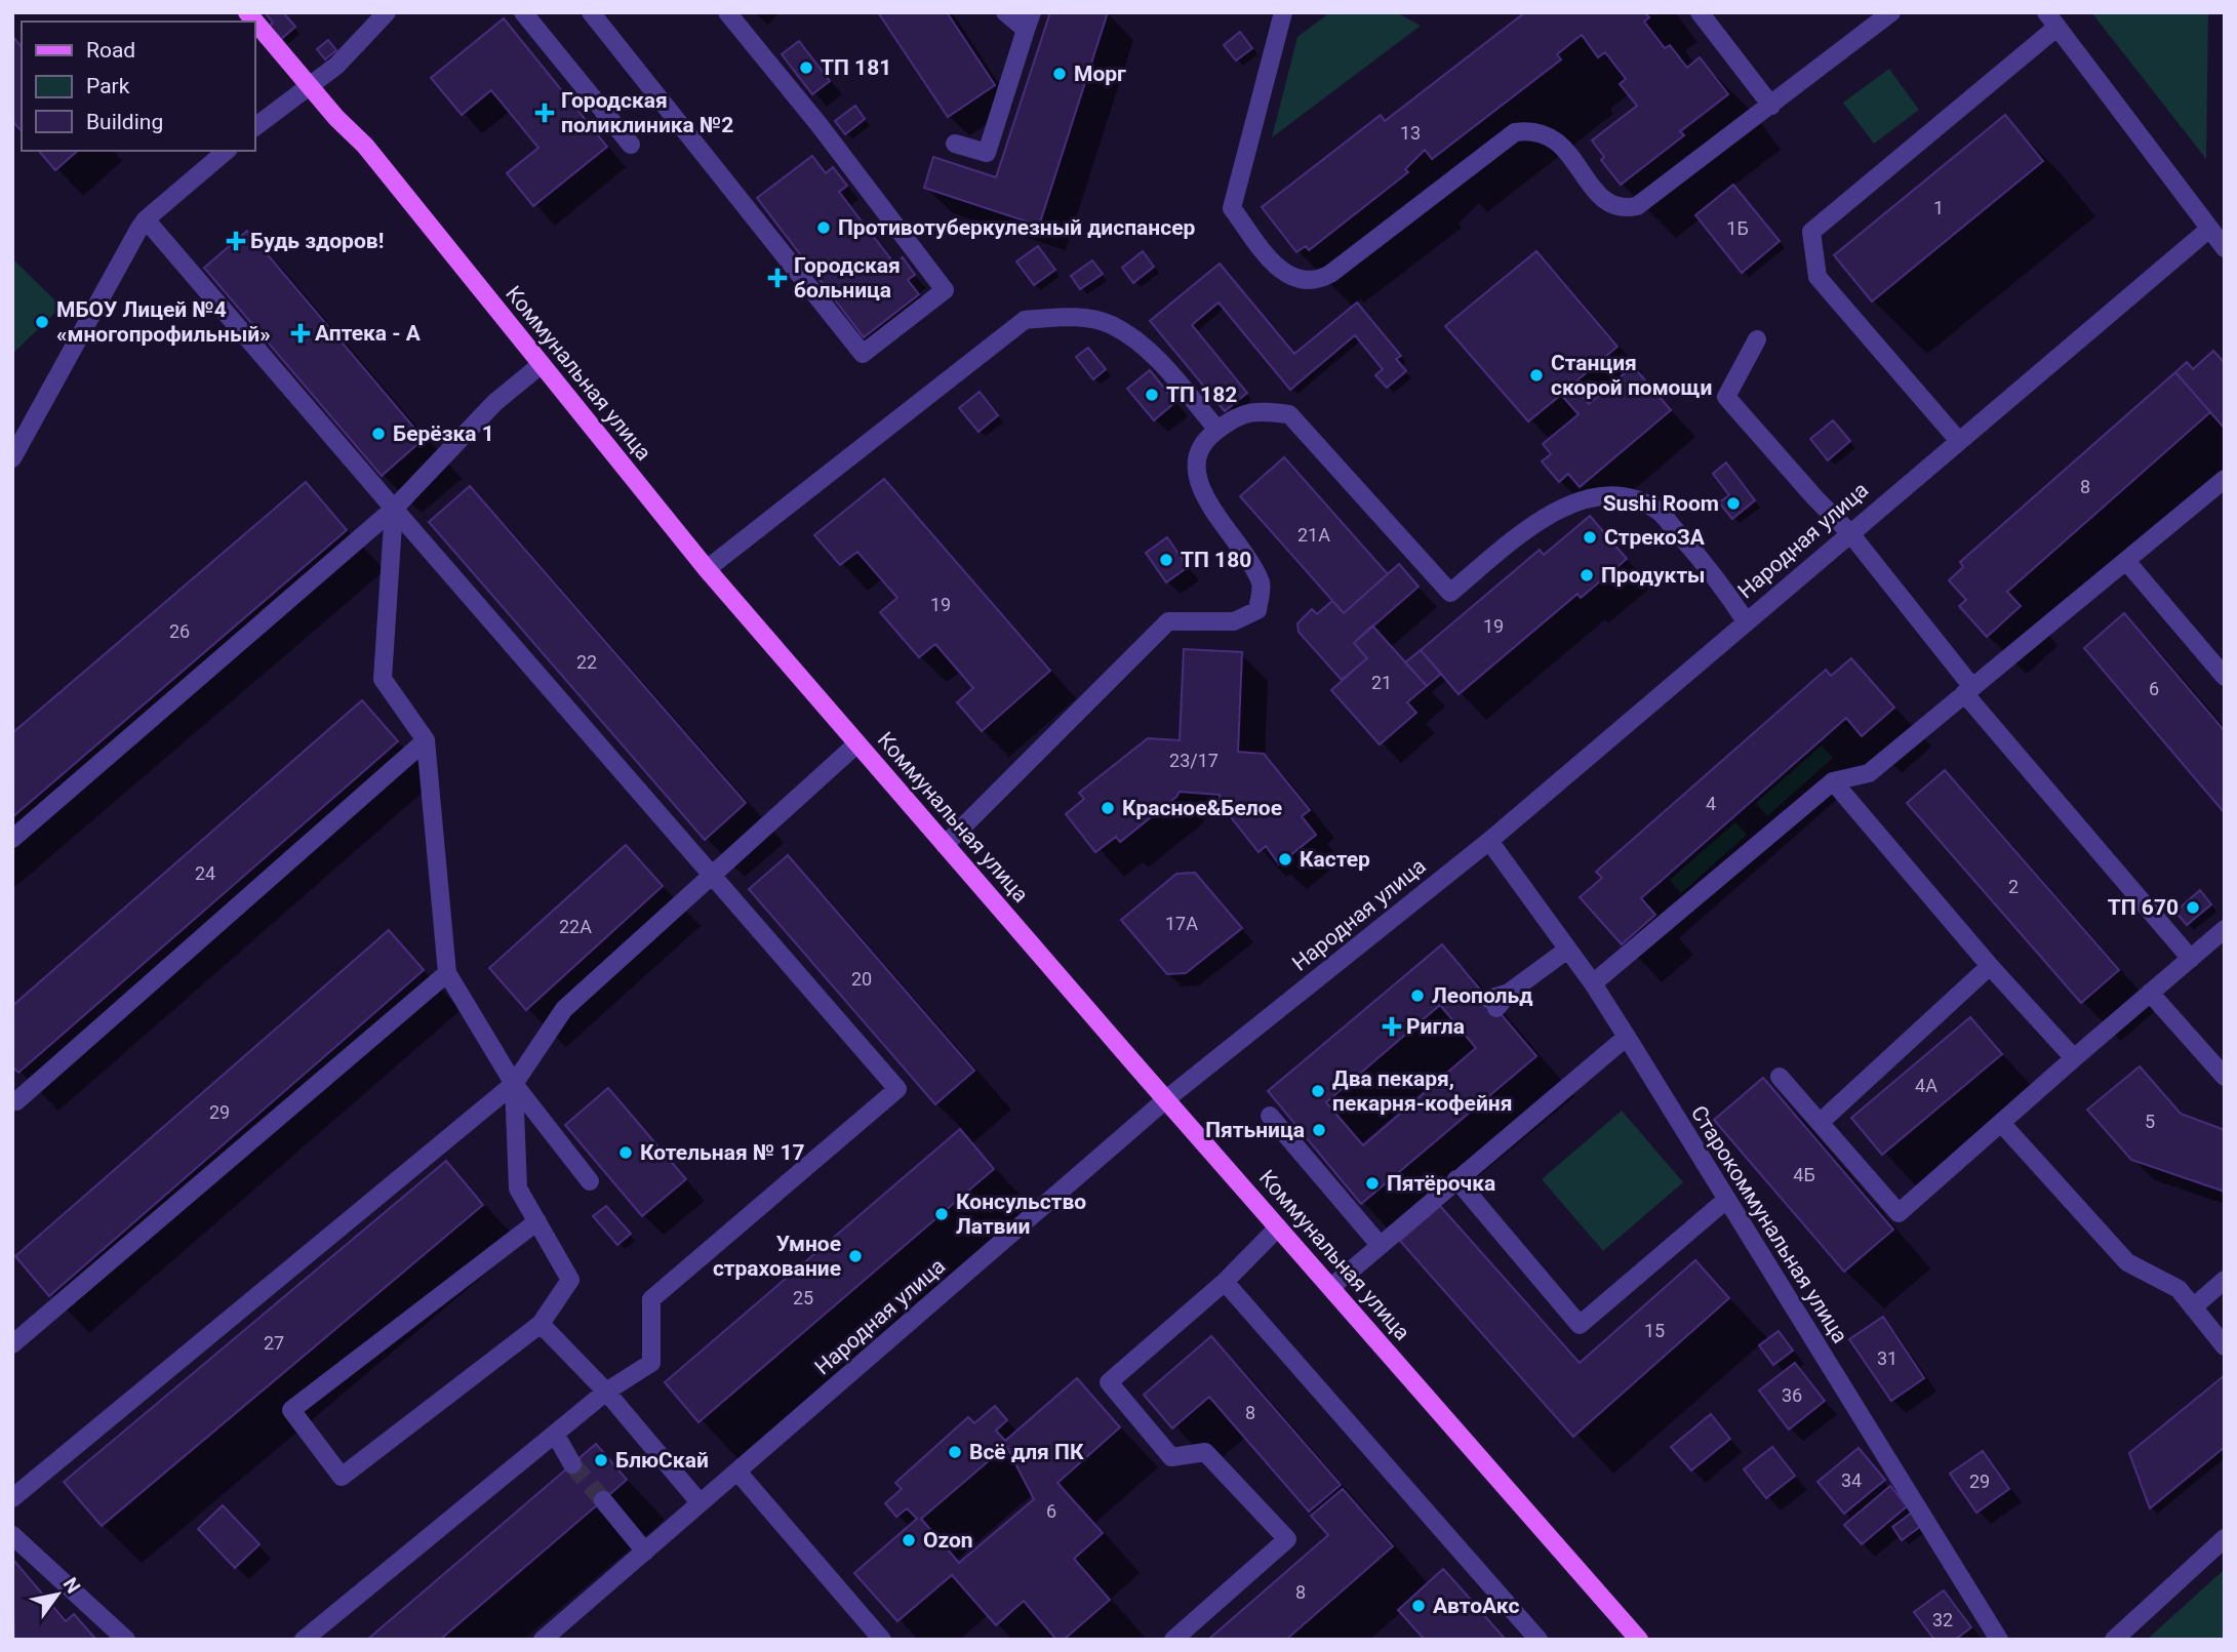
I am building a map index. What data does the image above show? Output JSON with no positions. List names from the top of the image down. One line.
{"streets":{"main road":["Коммунальная улица"],"street":["Народная улица","Старокоммунальная улица"]},"crossings":[["Коммунальная улица","Народная улица"],["Народная улица","Старокоммунальная улица"]],"places":{"other":["ТП 181","Морг","Противотуберкулезный диспансер","МБОУ Лицей №4 «многопрофильный»","Станция скорой помощи","ТП 182","Берёзка 1","Sushi Room","СтрекоЗА","ТП 180","Продукты","Красное&Белое","Кастер","ТП 670","Леопольд","Два пекаря, пекарня-кофейня","Пятьница","Котельная № 17","Пятёрочка","Консульство Латвии","Умное страхование","Всё для ПК","БлюСкай","Ozon","АвтоАкс"],"health":["Городская поликлиника №2","Будь здоров!","Городская больница","Аптека - А","Ригла"]},"house_numbers":["13","1","1Б","8","21А","19","19","26","22","21","6","23/17","4","24","2","17А","22А","20","4А","29","5","4Б","25","15","27","31","36","8","34","29","6","8","32"],"legend":["Road","Park","Building"],"north":"top right"}
